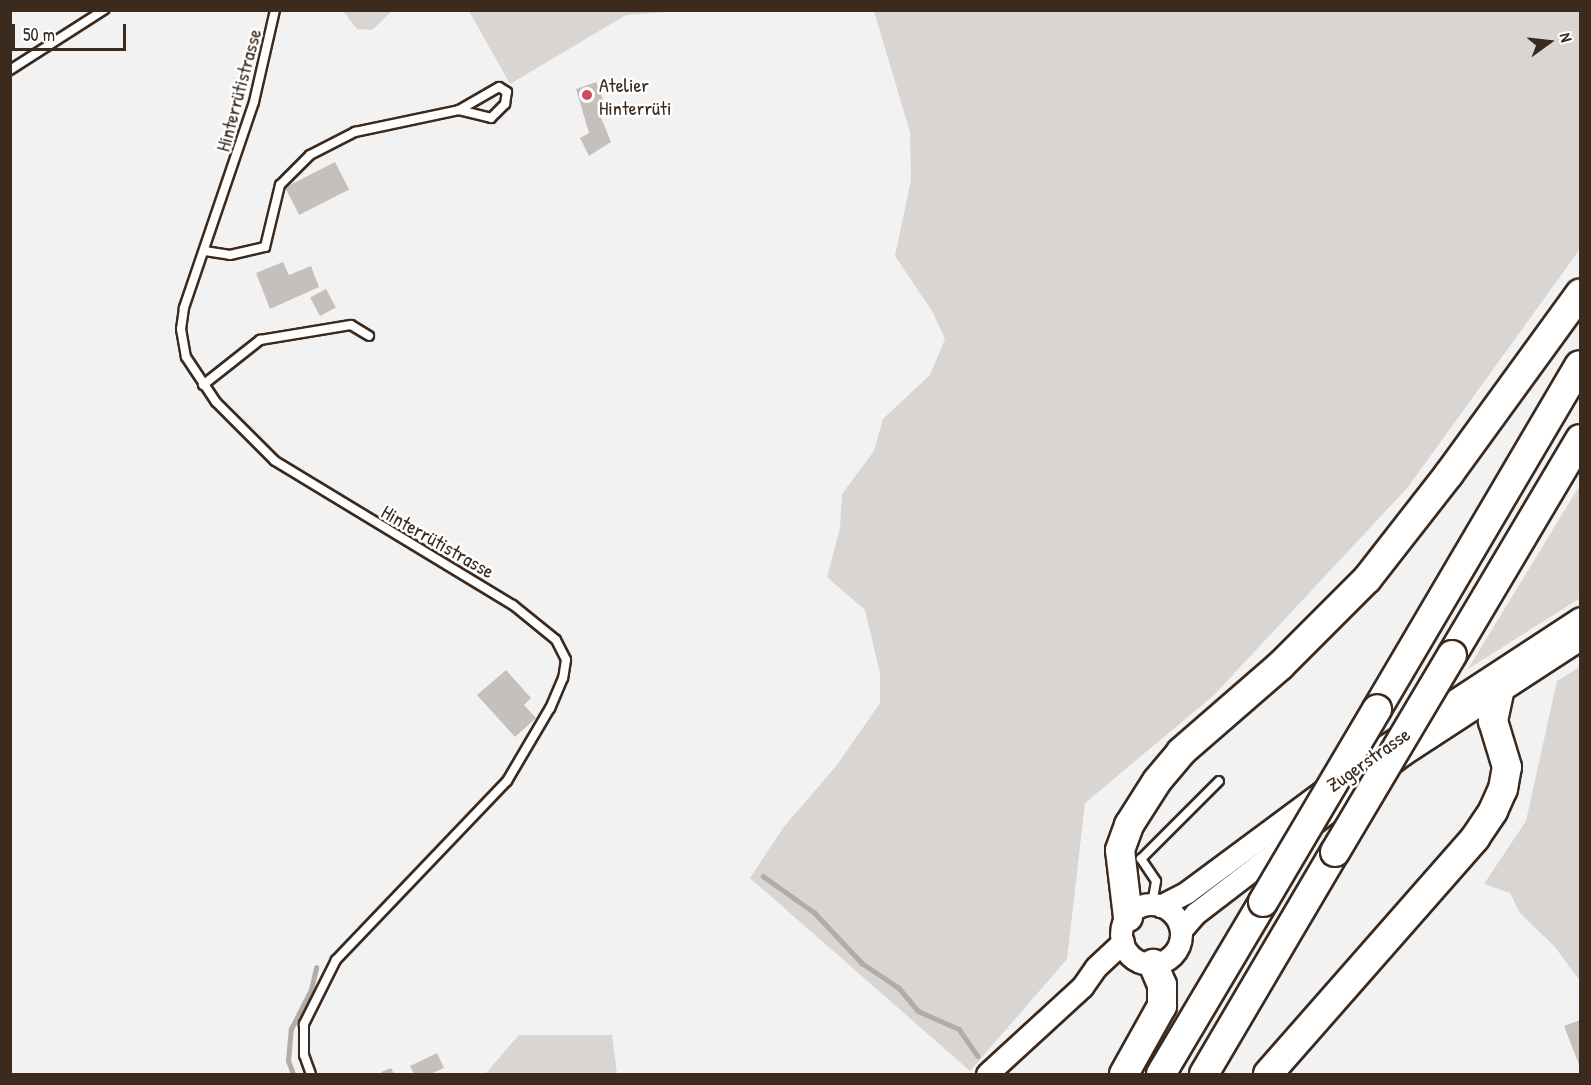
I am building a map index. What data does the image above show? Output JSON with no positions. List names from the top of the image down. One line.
{"streets":{"main road":["Zugerstrasse"],"lane":["Hinterrütistrasse"]},"places":["Atelier Hinterrüti"],"scale_bar":"50 m","north":"right"}
